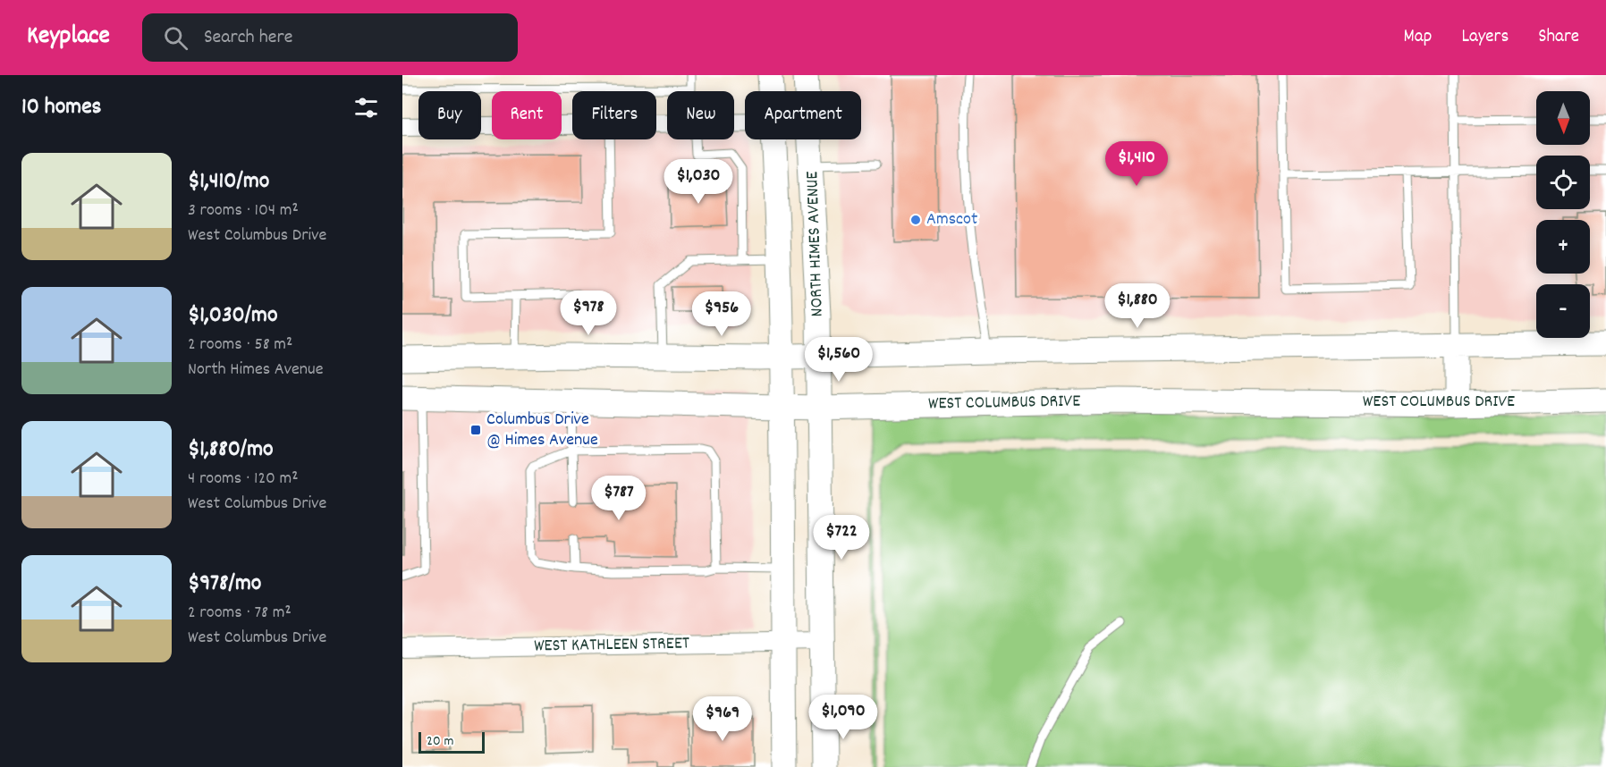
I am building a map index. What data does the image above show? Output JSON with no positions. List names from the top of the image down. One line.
{"streets":{"main road":["NORTH HIMES AVENUE","WEST COLUMBUS DRIVE"],"street":["WEST KATHLEEN STREET"]},"crossings":[["NORTH HIMES AVENUE","WEST COLUMBUS DRIVE"],["NORTH HIMES AVENUE","WEST KATHLEEN STREET"]],"places":{"other":["Amscot"],"transit":["Columbus Drive @ Himes Avenue"]},"scale_bar":"20 m","north":"bottom","page":{"header":"Keyplace","search":"Search here","nav":["Map","Layers","Share"],"heading":"10 homes","map_buttons":["+","−"],"chip":["Buy","Rent","Filters","New","Apartment"],"list":[{"name":"$1,410/mo","note":"3 rooms · 104 m² · West Columbus Drive"},{"name":"$1,030/mo","note":"2 rooms · 58 m² · North Himes Avenue"},{"name":"$1,880/mo","note":"4 rooms · 120 m² · West Columbus Drive"},{"name":"$978/mo","note":"2 rooms · 78 m² · West Columbus Drive"}],"price":["$1,410","$1,030","$1,880","$978","$956","$1,560","$787","$722","$1,090","$969"],"scale":"20 m"}}
